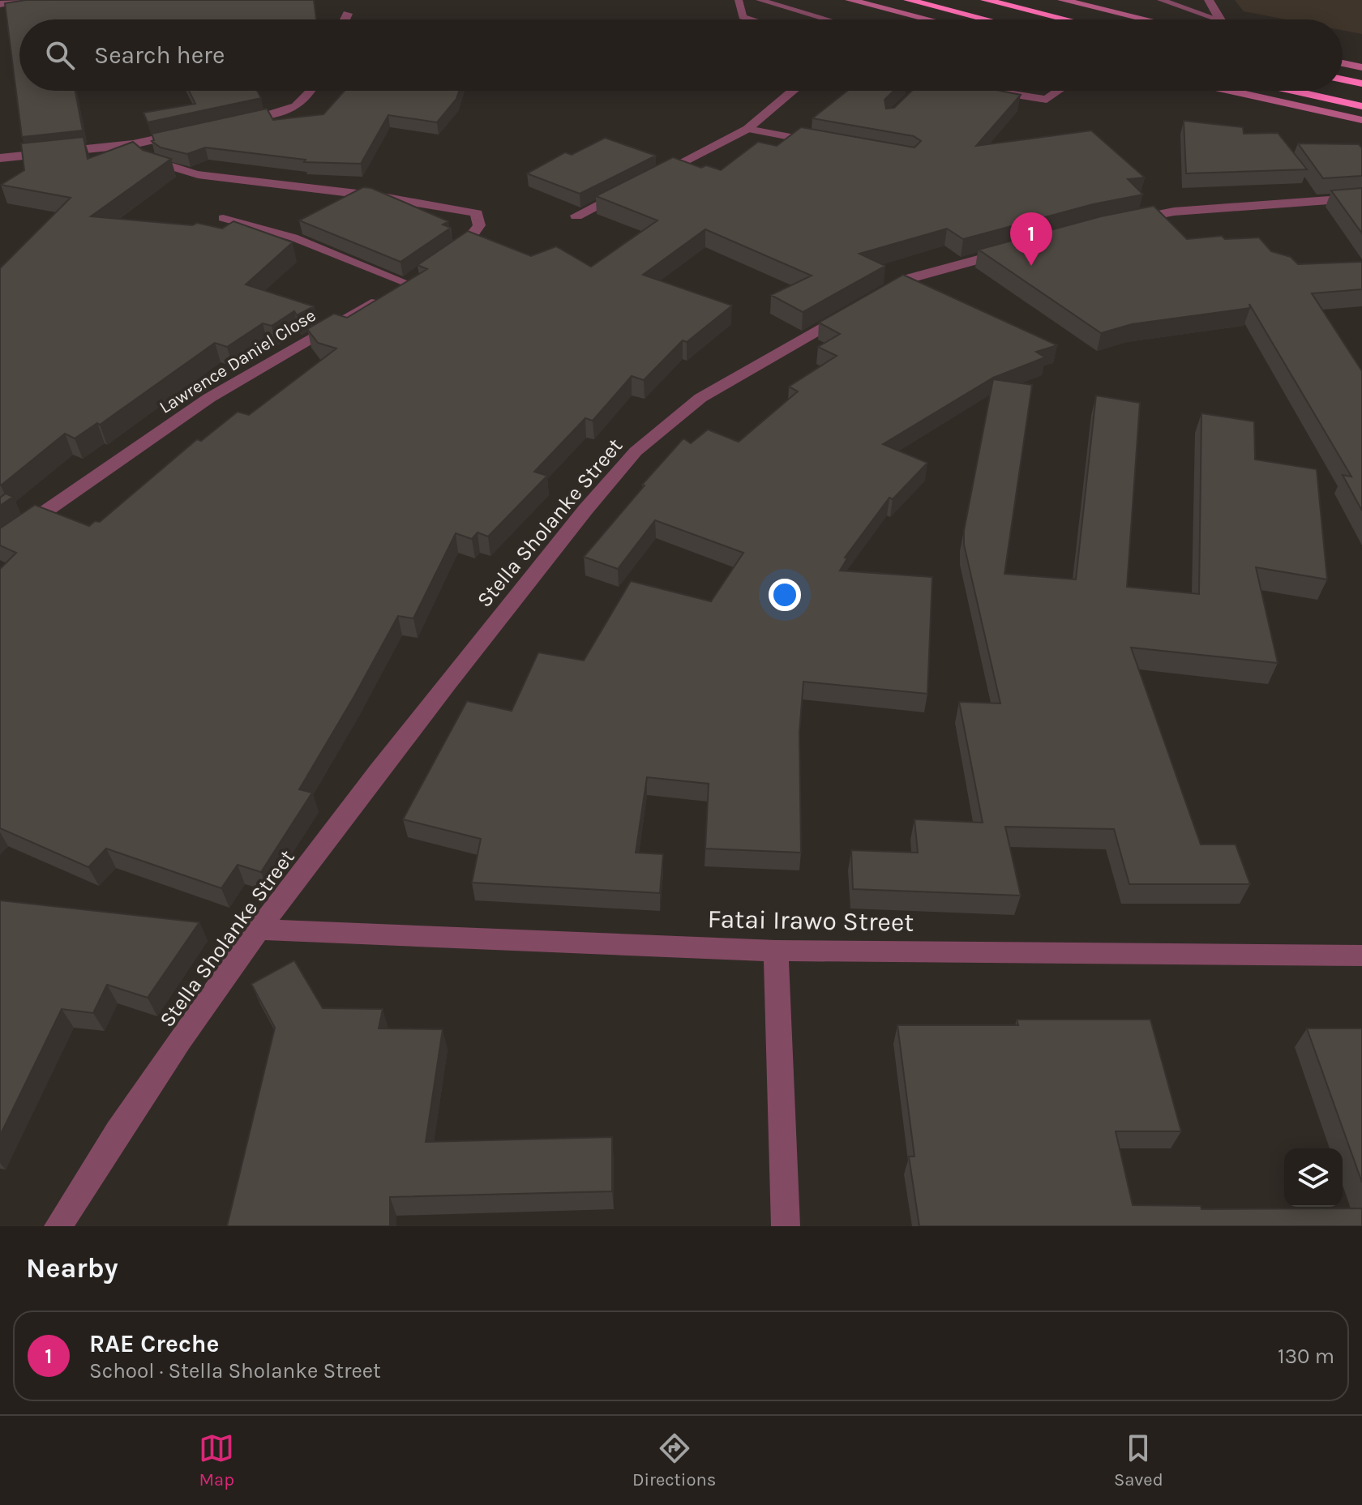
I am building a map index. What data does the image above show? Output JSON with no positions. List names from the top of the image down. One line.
{"streets":{"street":["Lawrence Daniel Close","Stella Sholanke Street","Fatai Irawo Street"]},"crossings":[["Stella Sholanke Street","Fatai Irawo Street"]],"page":{"search":"Search here","pins":"1","heading":"Nearby","list":[{"mark":"1","name":"RAE Creche","note":"School · Stella Sholanke Street","value":"130 m"}],"nav":["Map","Directions","Saved"]}}
